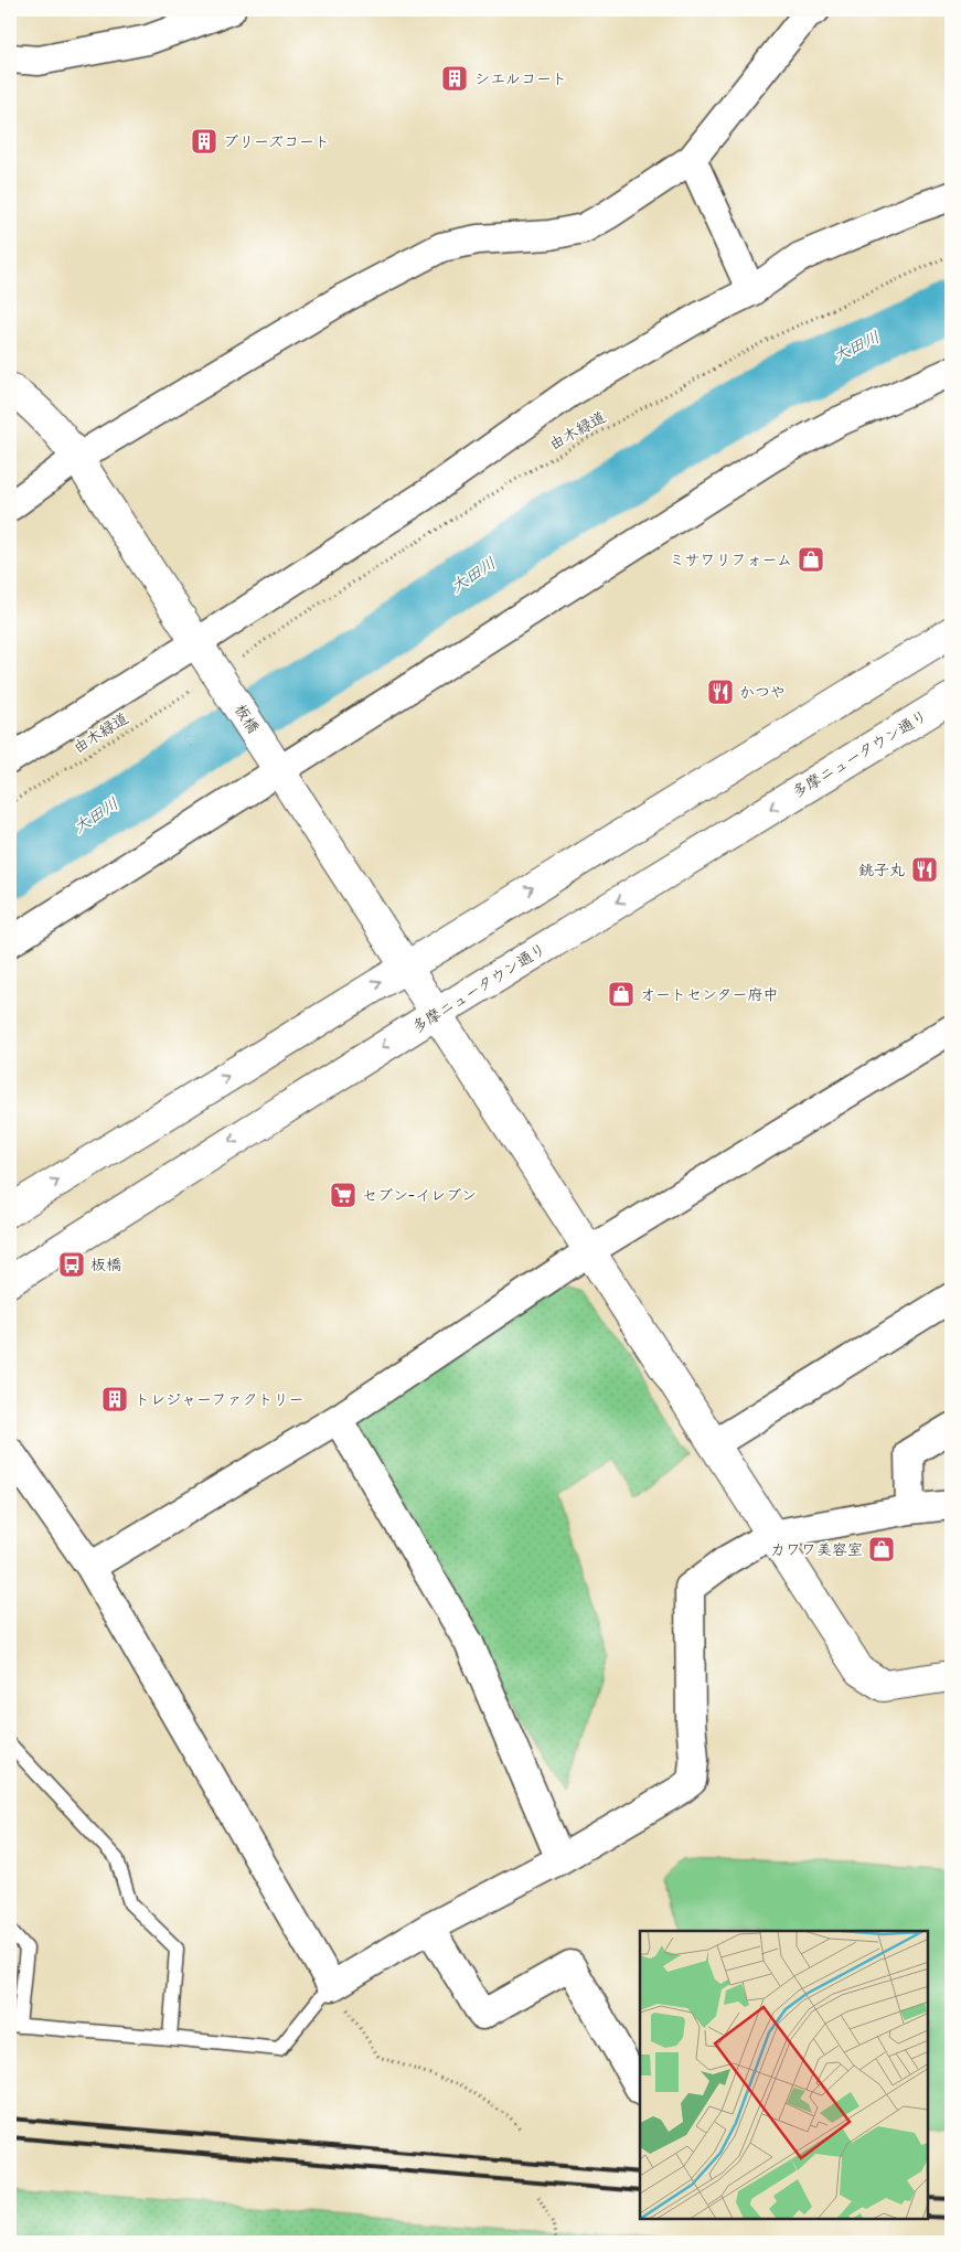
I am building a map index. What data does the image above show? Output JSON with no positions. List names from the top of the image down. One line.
{"streets":{"main road":["板橋","多摩ニュータウン通り"],"path":["由木緑道"]},"crossings":[["由木緑道","板橋"],["板橋","多摩ニュータウン通り"]],"water":["大田川"],"places":{"building":["シエルコート","ブリーズコート","トレジャーファクトリー"],"shop":["ミサワリフォーム","オートセンター府中","カワワ美容室"],"restaurant":["かつや","銚子丸"],"supermarket":["セブン-イレブン"],"bus stop":["板橋"]}}
